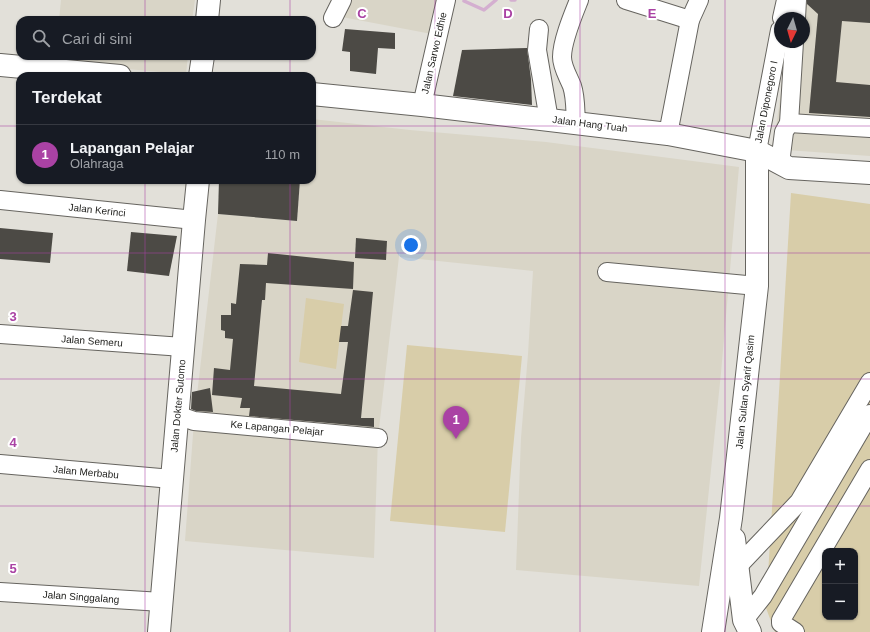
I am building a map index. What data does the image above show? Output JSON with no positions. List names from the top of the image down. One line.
{"streets":{"main road":["Jalan Hang Tuah","Jalan Sultan Syarif Qasim","Jalan Dokter Sutomo"],"street":["Jalan Sarwo Edhie","Jalan Diponegoro I","Jalan Kerinci","Jalan Semeru","Ke Lapangan Pelajar","Jalan Merbabu","Jalan Singgalang"]},"crossings":[["Jalan Sarwo Edhie","Jalan Hang Tuah"],["Jalan Diponegoro I","Jalan Hang Tuah"],["Jalan Diponegoro I","Jalan Sultan Syarif Qasim"],["Jalan Hang Tuah","Jalan Sultan Syarif Qasim"],["Jalan Kerinci","Jalan Dokter Sutomo"],["Jalan Semeru","Jalan Dokter Sutomo"],["Jalan Dokter Sutomo","Ke Lapangan Pelajar"],["Jalan Dokter Sutomo","Jalan Merbabu"],["Jalan Dokter Sutomo","Jalan Singgalang"]],"north":"bottom","page":{"search":"Cari di sini","heading":"Terdekat","list":[{"mark":"1","name":"Lapangan Pelajar","note":"Olahraga","value":"110 m"}],"pins":"1","map_buttons":["+","−"]},"grid":{"columns":["C","D","E"],"rows":["3","4","5"]}}
